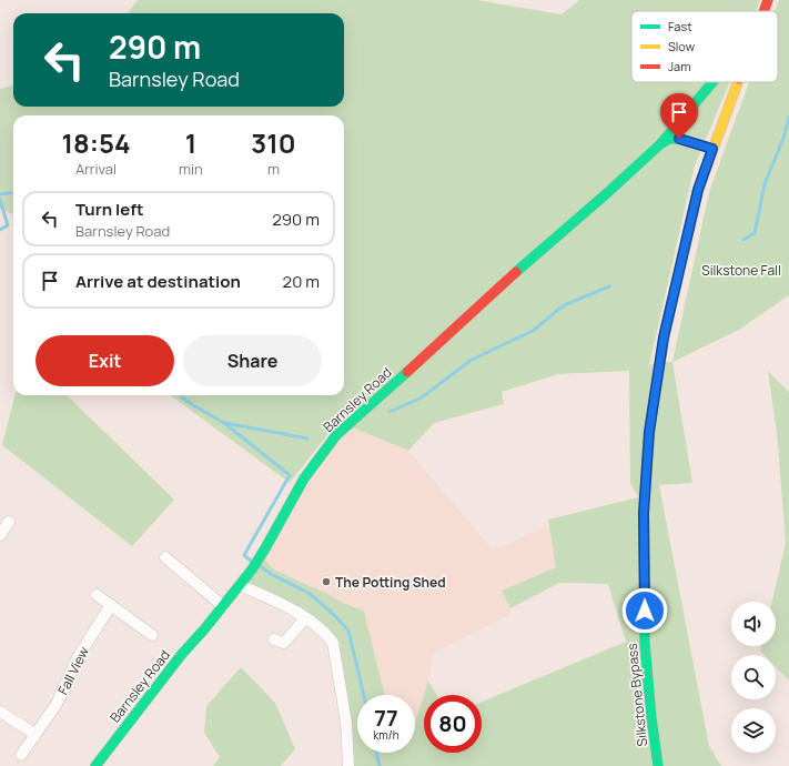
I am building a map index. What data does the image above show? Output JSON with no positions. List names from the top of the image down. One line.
{"streets":{"main road":["Barnsley Road","Silkstone Bypass"],"street":["Fall View"]},"parks":["Silkstone Fall"],"places":["The Potting Shed"],"legend":["Fast","Slow","Jam"],"page":{"turn":["290 m","Barnsley Road"],"eta":["18:54","Arrival","1","min","310","m"],"list":[{"name":"Turn left","note":"Barnsley Road","value":"290 m"},{"name":"Arrive at destination","value":"20 m"}],"buttons":["Exit","Share"],"speed":"77 km/h","limit":"80"}}
